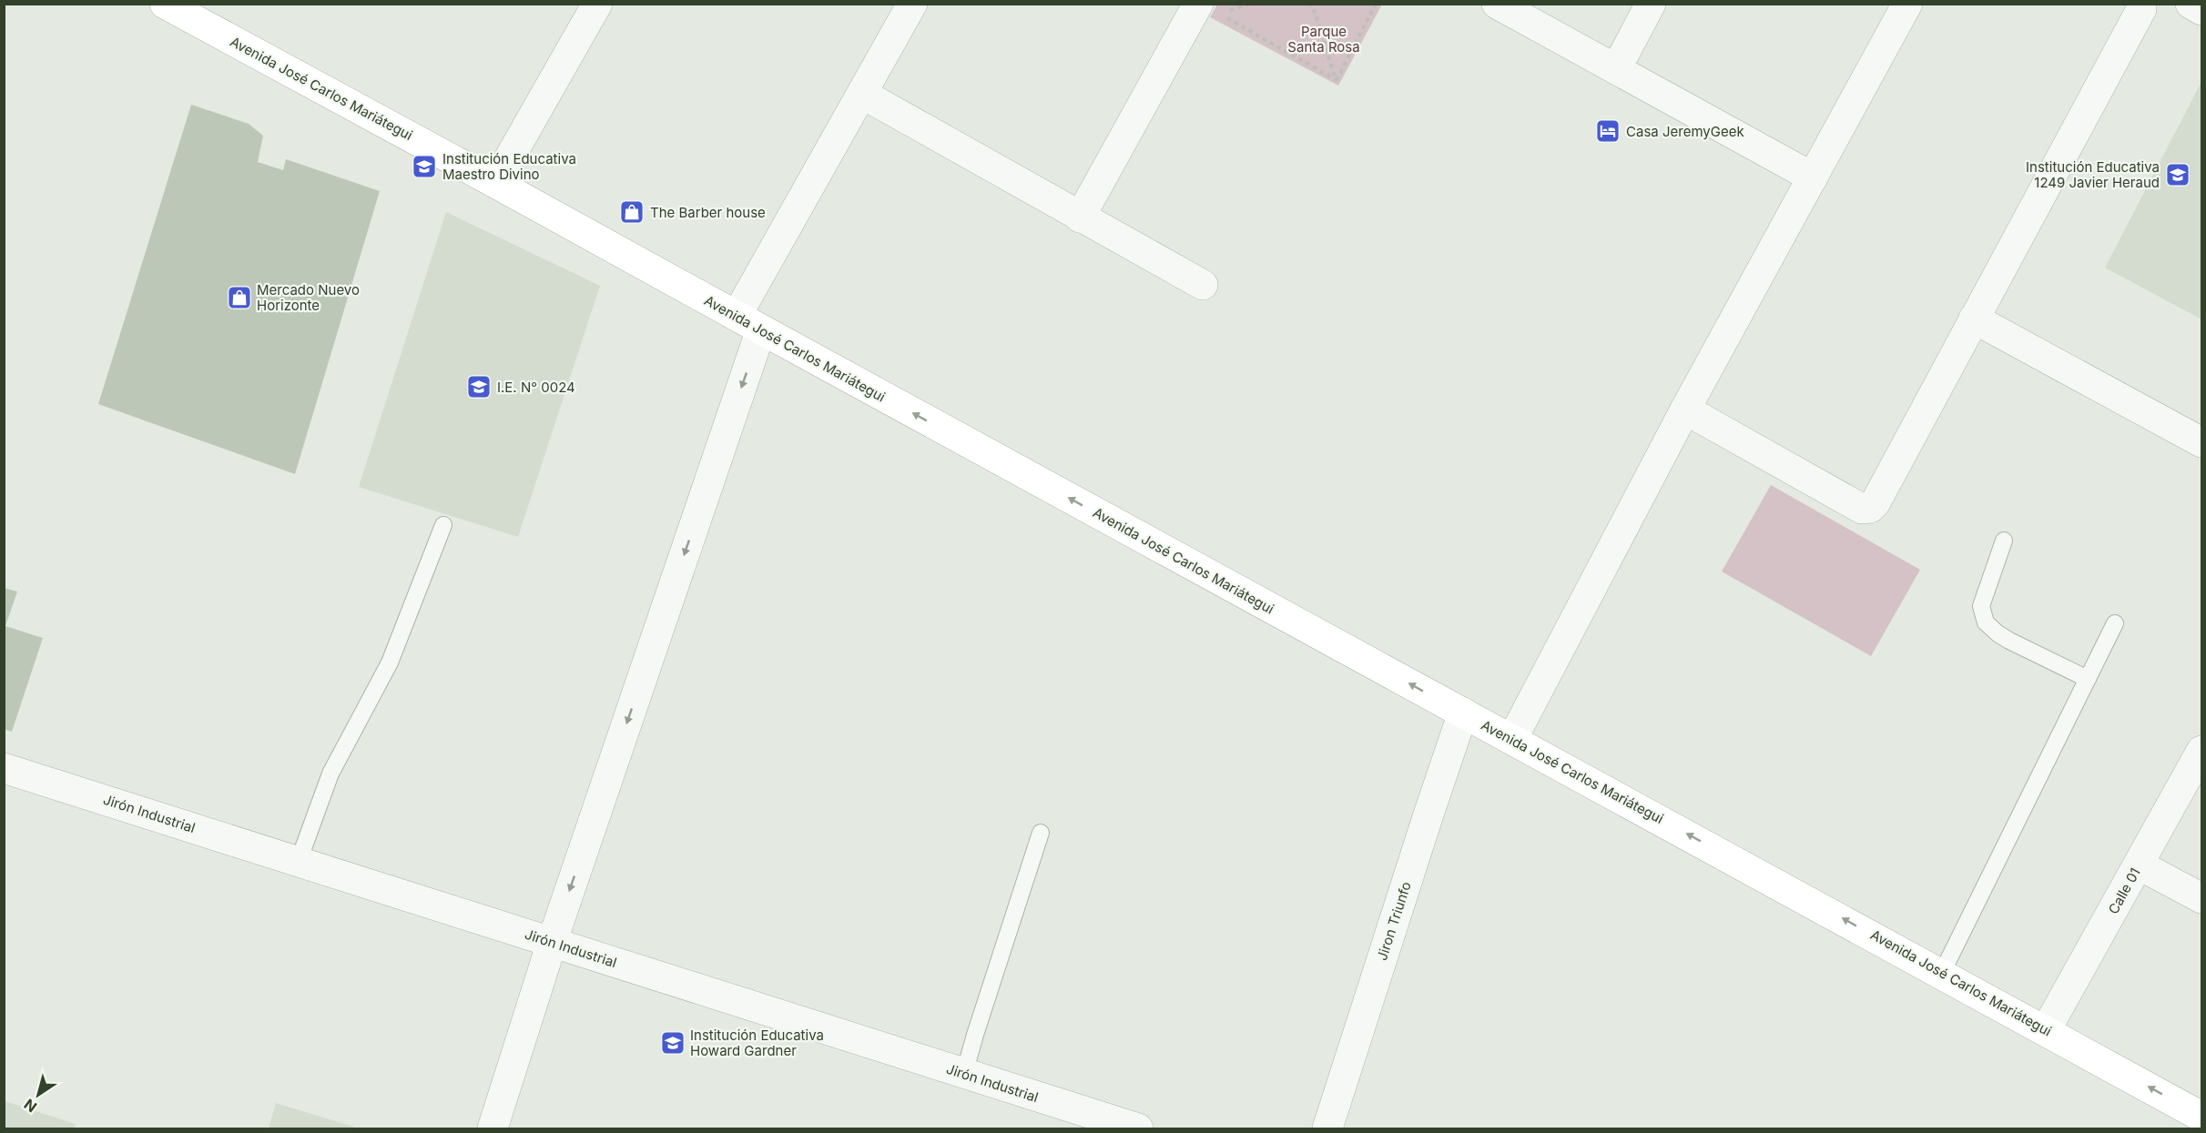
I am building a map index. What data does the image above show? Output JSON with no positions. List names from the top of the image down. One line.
{"streets":{"street":["Avenida José Carlos Mariátegui","Jirón Industrial","Calle 01","Jiron Triunfo"]},"crossings":[["Avenida José Carlos Mariátegui","Calle 01"],["Avenida José Carlos Mariátegui","Jiron Triunfo"]],"parks":["Parque Santa Rosa"],"places":{"hotel":["Casa JeremyGeek"],"school or university":["Institución Educativa Maestro Divino","Institución Educativa 1249 Javier Heraud","I.E. N° 0024","Institución Educativa Howard Gardner"],"shop":["The Barber house","Mercado Nuevo Horizonte"]},"north":"bottom left"}
